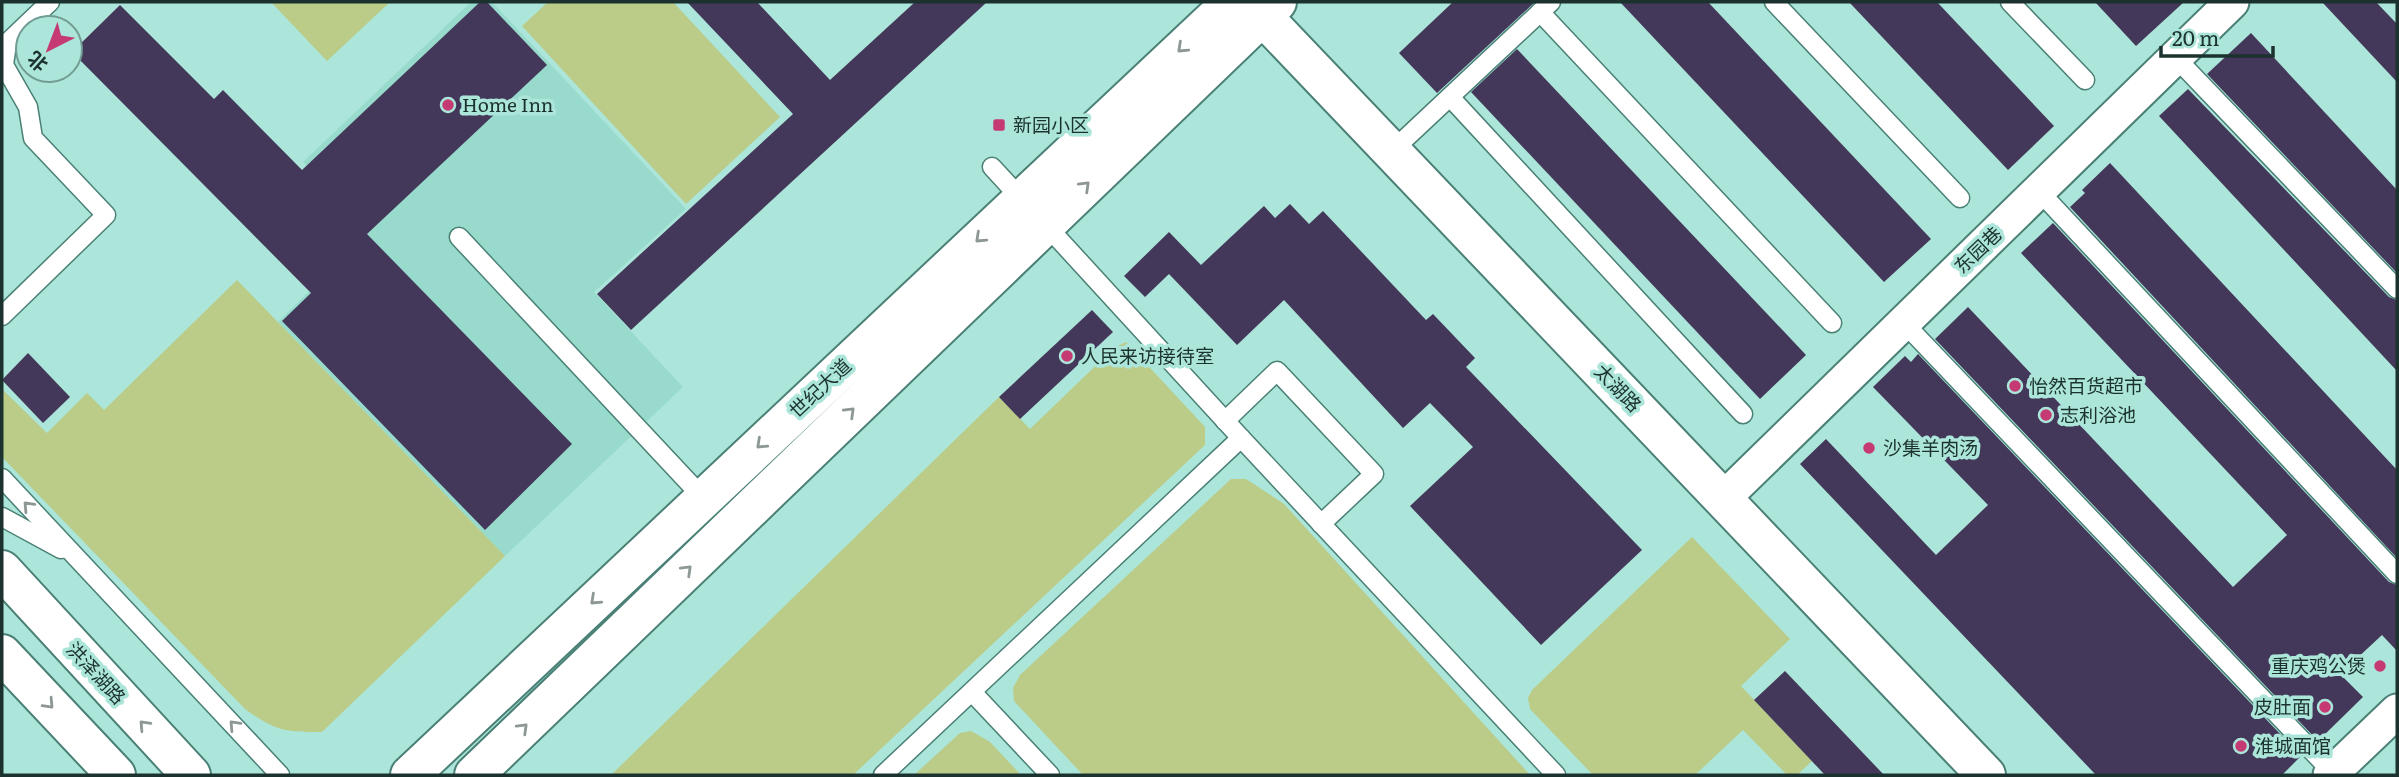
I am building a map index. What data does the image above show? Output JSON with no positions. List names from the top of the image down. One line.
{"streets":{"street":["东园巷","世纪大道","太湖路","洪泽湖路"]},"crossings":[["东园巷","太湖路"],["世纪大道","太湖路"]],"places":{"other":["Home Inn","人民来访接待室","怡然百货超市","志利浴池","沙集羊肉汤","重庆鸡公煲","皮肚面","淮城面馆"],"transit":["新园小区"]},"scale_bar":"20 m","north":"bottom left"}
